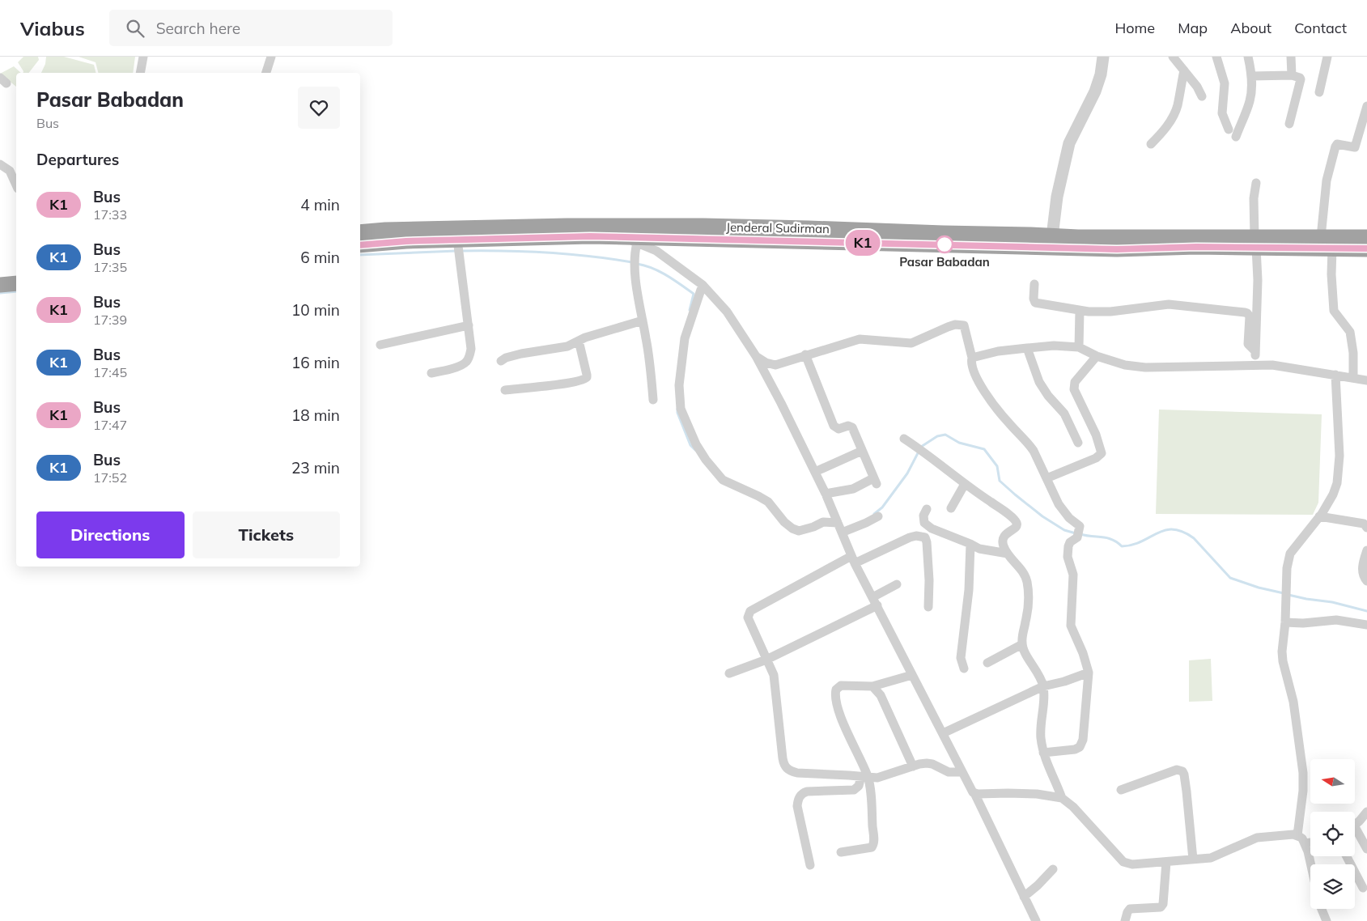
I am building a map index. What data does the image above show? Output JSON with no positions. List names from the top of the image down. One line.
{"streets":{"highway":["Jenderal Sudirman"]},"places":["Pasar Babadan"],"lines":["bus line K1"],"north":"left","page":{"header":"Viabus","search":"Search here","nav":["Home","Map","About","Contact"],"on_map":"K1","heading":[["Pasar Babadan","Bus"],"Departures"],"list":[{"mark":"K1","name":"Bus","note":"17:33","value":"4 min"},{"mark":"K1","name":"Bus","note":"17:35","value":"6 min"},{"mark":"K1","name":"Bus","note":"17:39","value":"10 min"},{"mark":"K1","name":"Bus","note":"17:45","value":"16 min"},{"mark":"K1","name":"Bus","note":"17:47","value":"18 min"},{"mark":"K1","name":"Bus","note":"17:52","value":"23 min"}],"buttons":["Directions","Tickets"]}}
